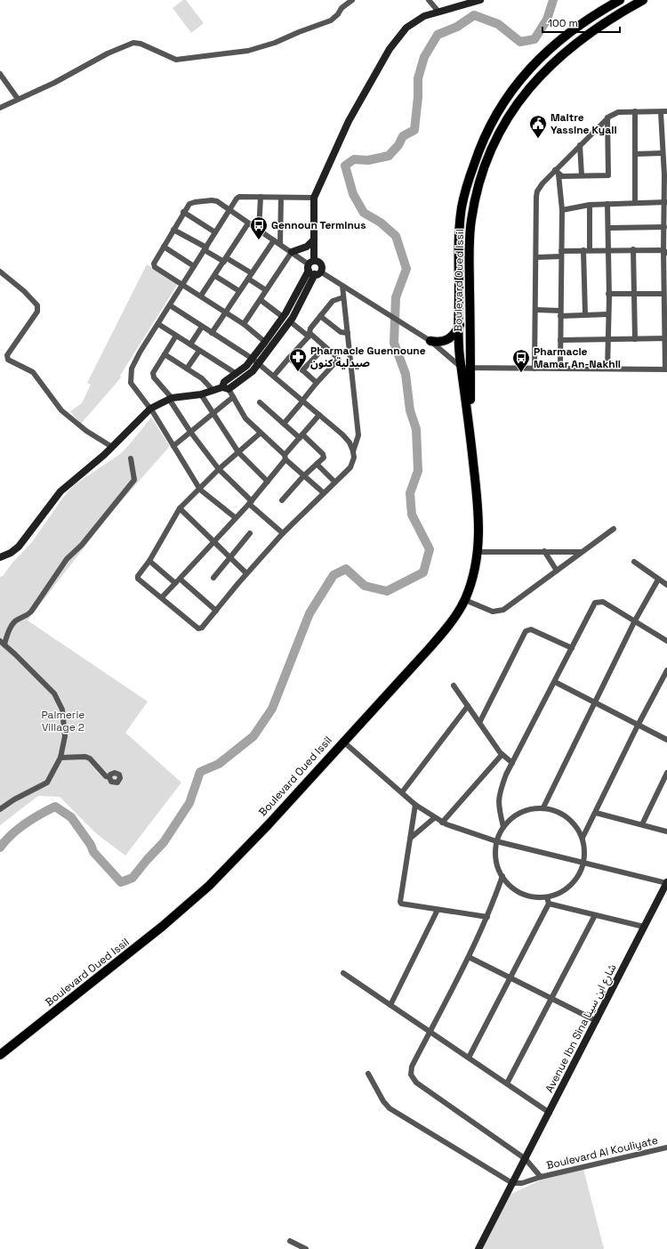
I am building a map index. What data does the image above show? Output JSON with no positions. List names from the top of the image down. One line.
{"streets":{"main road":["Boulevard Oued Issil"],"street":["Avenue Ibn Sina شارع ابن سينا","Boulevard Al Kouliyate"]},"crossings":[["Avenue Ibn Sina شارع ابن سينا","Boulevard Al Kouliyate"]],"parks":["Palmerie Village 2"],"places":{"public building":["Maitre Yassine Kyali"],"bus stop":["Gennoun Terminus","Pharmacie Mamar An-Nakhil"],"pharmacy":["Pharmacie Guennoune صيدلية كنون"]},"scale_bar":"100 m"}
